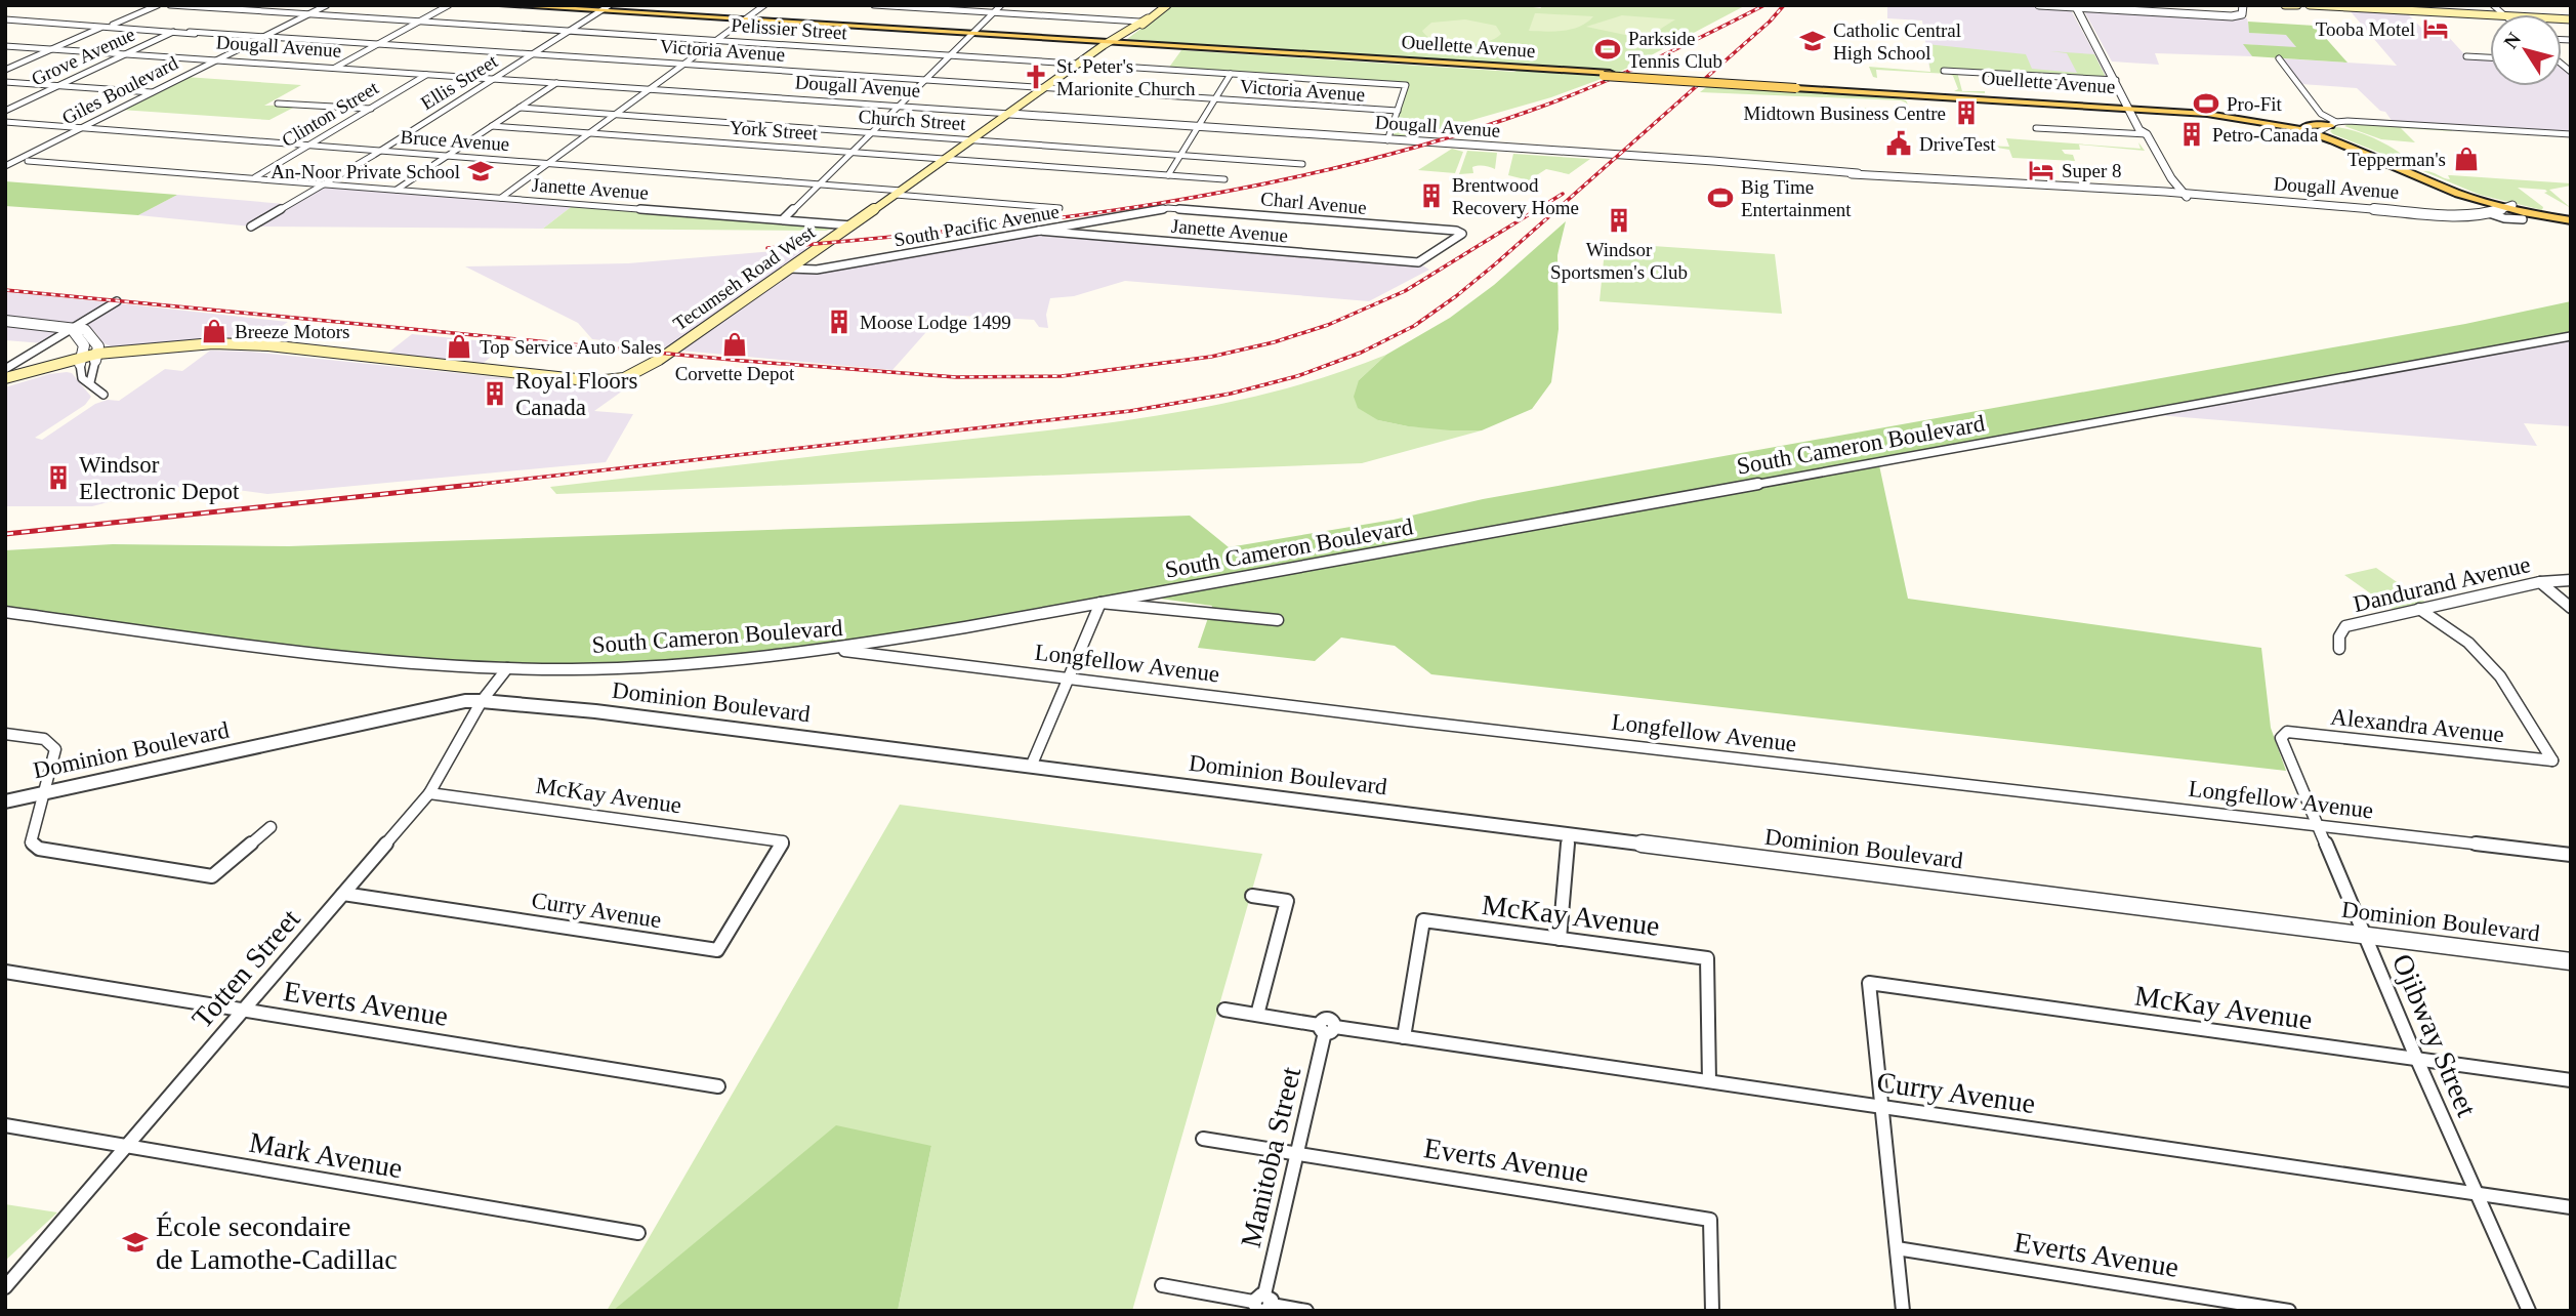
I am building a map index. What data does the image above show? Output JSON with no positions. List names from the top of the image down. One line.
{"streets":{"main road":["Dougall Avenue","Ouellette Avenue","Tecumseh Road West"],"street":["Pelissier Street","Victoria Avenue","Grove Avenue","Ellis Street","Giles Boulevard","Clinton Street","Church Street","York Street","Bruce Avenue","Janette Avenue","Charl Avenue","South Pacific Avenue","South Cameron Boulevard","Dandurand Avenue","Longfellow Avenue","Dominion Boulevard","Alexandra Avenue","McKay Avenue","Curry Avenue","Totten Street","Everts Avenue","Ojibway Street","Mark Avenue","Manitoba Street"]},"crossings":[["Pelissier Street","Victoria Avenue"],["Pelissier Street","Ellis Street"],["Pelissier Street","Giles Boulevard"],["Pelissier Street","Tecumseh Road West"],["Dougall Avenue","Ouellette Avenue"],["Dougall Avenue","Grove Avenue"],["Dougall Avenue","Ellis Street"],["Dougall Avenue","Giles Boulevard"],["Dougall Avenue","Clinton Street"],["Dougall Avenue","Tecumseh Road West"],["Ouellette Avenue","Ellis Street"],["Ouellette Avenue","Tecumseh Road West"],["Victoria Avenue","Grove Avenue"],["Victoria Avenue","Ellis Street"],["Victoria Avenue","Giles Boulevard"],["Victoria Avenue","Tecumseh Road West"],["Ellis Street","Bruce Avenue"],["Ellis Street","Janette Avenue"],["Giles Boulevard","Bruce Avenue"],["Giles Boulevard","Janette Avenue"],["Clinton Street","Bruce Avenue"],["Clinton Street","Janette Avenue"],["Church Street","Tecumseh Road West"],["York Street","Tecumseh Road West"],["Bruce Avenue","Tecumseh Road West"],["Janette Avenue","Charl Avenue"],["Janette Avenue","South Pacific Avenue"],["Janette Avenue","Tecumseh Road West"],["Charl Avenue","South Pacific Avenue"],["South Pacific Avenue","Tecumseh Road West"],["South Cameron Boulevard","Longfellow Avenue"],["South Cameron Boulevard","Totten Street"],["Dandurand Avenue","Alexandra Avenue"],["Longfellow Avenue","Ojibway Street"],["Dominion Boulevard","Totten Street"],["Dominion Boulevard","Ojibway Street"],["Alexandra Avenue","Ojibway Street"],["McKay Avenue","Curry Avenue"],["McKay Avenue","Totten Street"],["McKay Avenue","Ojibway Street"],["Curry Avenue","Totten Street"],["Curry Avenue","Ojibway Street"],["Curry Avenue","Manitoba Street"],["Totten Street","Everts Avenue"],["Totten Street","Mark Avenue"],["Everts Avenue","Manitoba Street"]],"places":{"hotel":["Tooba Motel","Super 8"],"school or university":["Catholic Central High School","An-Noor Private School","École secondaire de Lamothe-Cadillac"],"sports":["Parkside Tennis Club","Pro-Fit","Big Time Entertainment"],"church":["St. Peter's Marionite Church"],"building":["Midtown Business Centre","Petro-Canada","Brentwood Recovery Home","Windsor Sportsmen's Club","Moose Lodge 1499","Royal Floors Canada","Windsor Electronic Depot"],"public building":["DriveTest"],"shop":["Tepperman's","Breeze Motors","Corvette Depot","Top Service Auto Sales"]},"north":"top left"}
